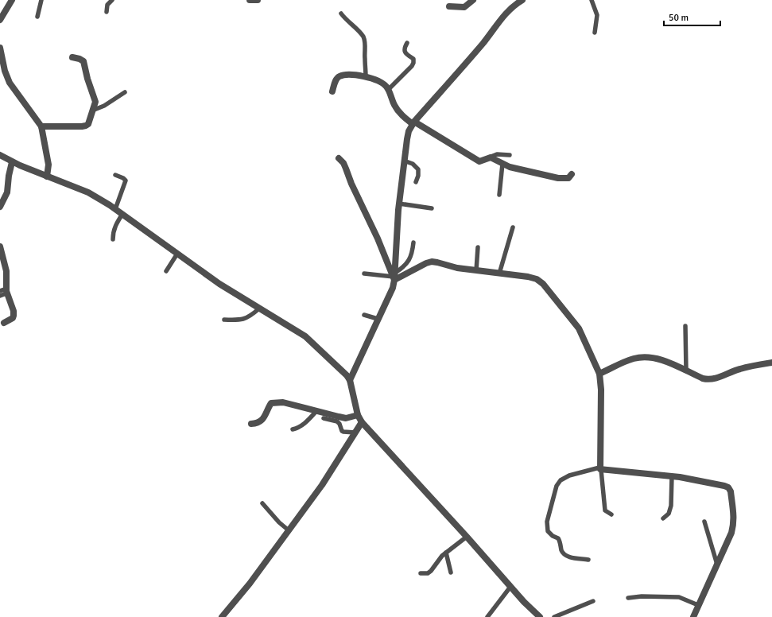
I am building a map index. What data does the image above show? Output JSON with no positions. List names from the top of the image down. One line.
{"scale_bar":"50 m"}
